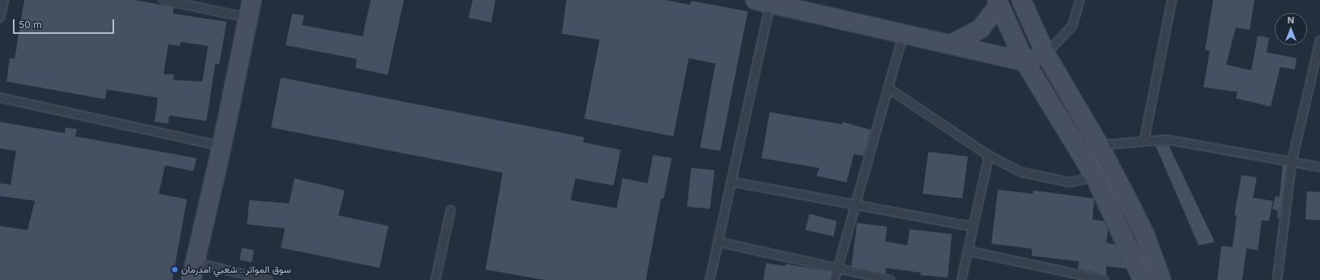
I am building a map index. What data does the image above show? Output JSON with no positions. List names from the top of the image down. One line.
{"places":["سوق المواتر.. شعبي امدرمان"],"scale_bar":"50 m","north":"top"}
